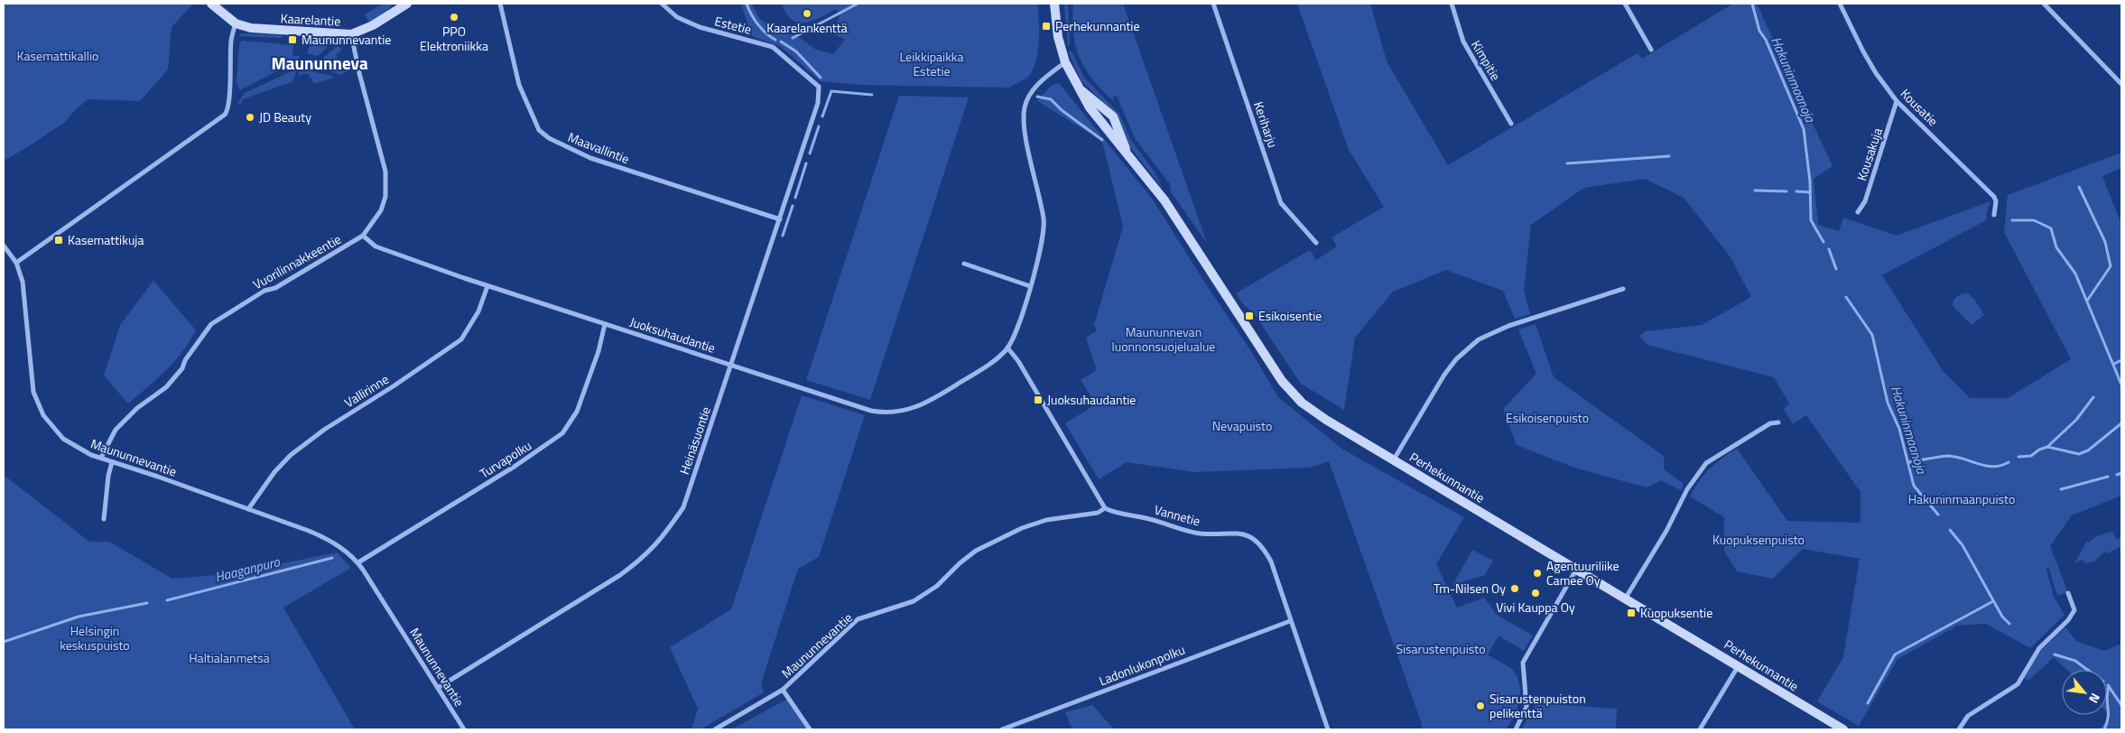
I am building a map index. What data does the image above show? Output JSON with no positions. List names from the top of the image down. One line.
{"streets":{"street":["Kaarelantie","Estetie","Kimpitie","Kousatie","Keriharju","Maavallintie","Kousakuja","Vuorilinnakkeentie","Juoksuhaudantie","Vallirinne","Heinäsuontie","Maununnevantie","Turvapolku","Perhekunnantie","Vannetie","Ladonlukonpolku"]},"crossings":[["Kaarelantie","Vuorilinnakkeentie"],["Estetie","Heinäsuontie"],["Kousatie","Kousakuja"],["Maavallintie","Heinäsuontie"],["Vuorilinnakkeentie","Juoksuhaudantie"],["Vuorilinnakkeentie","Maununnevantie"],["Juoksuhaudantie","Vallirinne"],["Juoksuhaudantie","Heinäsuontie"],["Juoksuhaudantie","Turvapolku"],["Juoksuhaudantie","Perhekunnantie"],["Vallirinne","Maununnevantie"],["Heinäsuontie","Maununnevantie"],["Maununnevantie","Turvapolku"],["Maununnevantie","Vannetie"],["Vannetie","Ladonlukonpolku"]],"districts":["Maununneva"],"water":["Hakuninmaanoja","Haaganpuro"],"parks":["Kasemattikallio","Leikkipaikka Estetie","Maununnevan luonnonsuojelualue","Esikoisenpuisto","Nevapuisto","Hakuninmaanpuisto","Kuopuksenpuisto","Helsingin keskuspuisto","Sisarustenpuisto","Haltialanmetsä"],"places":{"other":["Kaarelankenttä","PPO Elektroniikka","JD Beauty","Agentuuriliike Camee Oy","Tm-Nilsen Oy","Vivi Kauppa Oy","Sisarustenpuiston pelikenttä"],"transit":["Perhekunnantie","Maununnevantie","Kasemattikuja","Esikoisentie","Juoksuhaudantie","Kuopuksentie"]},"north":"bottom right"}
